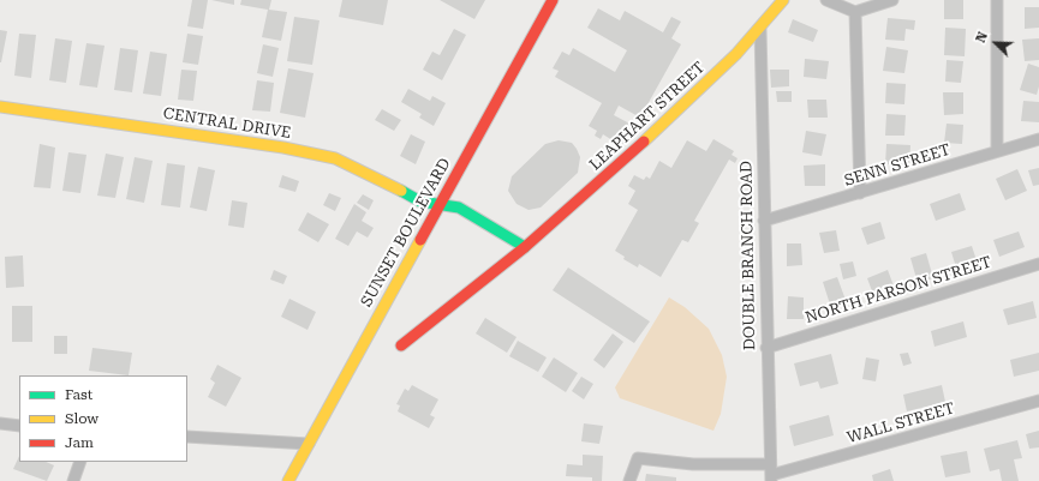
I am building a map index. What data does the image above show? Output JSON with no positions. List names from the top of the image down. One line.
{"streets":{"street":["LEAPHART STREET","CENTRAL DRIVE","SENN STREET","SUNSET BOULEVARD","DOUBLE BRANCH ROAD","NORTH PARSON STREET","WALL STREET"]},"crossings":[["LEAPHART STREET","DOUBLE BRANCH ROAD"],["CENTRAL DRIVE","SUNSET BOULEVARD"],["SENN STREET","DOUBLE BRANCH ROAD"],["DOUBLE BRANCH ROAD","NORTH PARSON STREET"],["DOUBLE BRANCH ROAD","WALL STREET"]],"legend":["Fast","Slow","Jam"],"north":"top left"}
